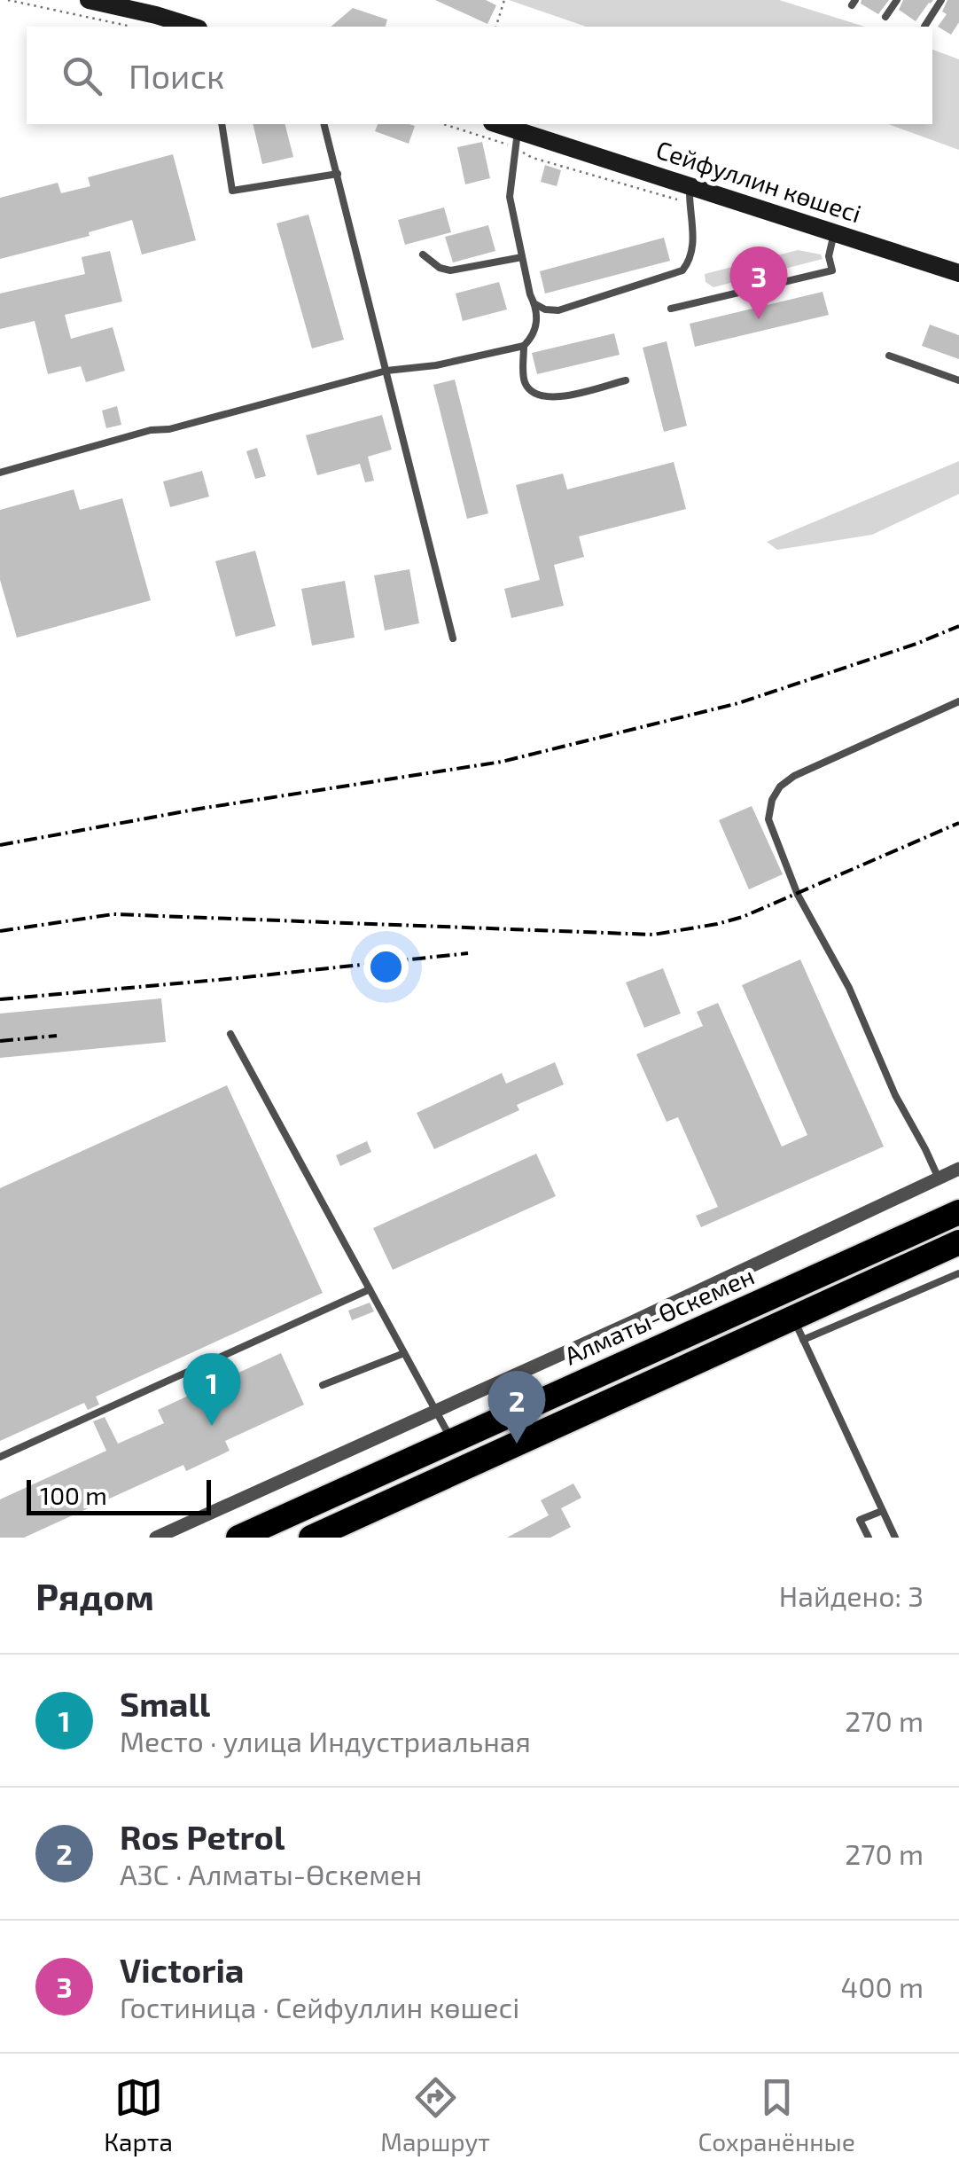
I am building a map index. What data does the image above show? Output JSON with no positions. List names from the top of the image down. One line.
{"streets":{"highway":["Алматы-Өскемен"],"main road":["Сейфуллин көшесі"]},"scale_bar":"100 m","page":{"search":"Поиск","pins":["3","1","2"],"scale":"100 m","heading":["Рядом","Найдено: 3"],"list":[{"mark":"1","name":"Small","note":"Место · улица Индустриальная","value":"270 m"},{"mark":"2","name":"Ros Petrol","note":"АЗС · Алматы-Өскемен","value":"270 m"},{"mark":"3","name":"Victoria","note":"Гостиница · Сейфуллин көшесі","value":"400 m"}],"nav":["Карта","Маршрут","Сохранённые"]}}
